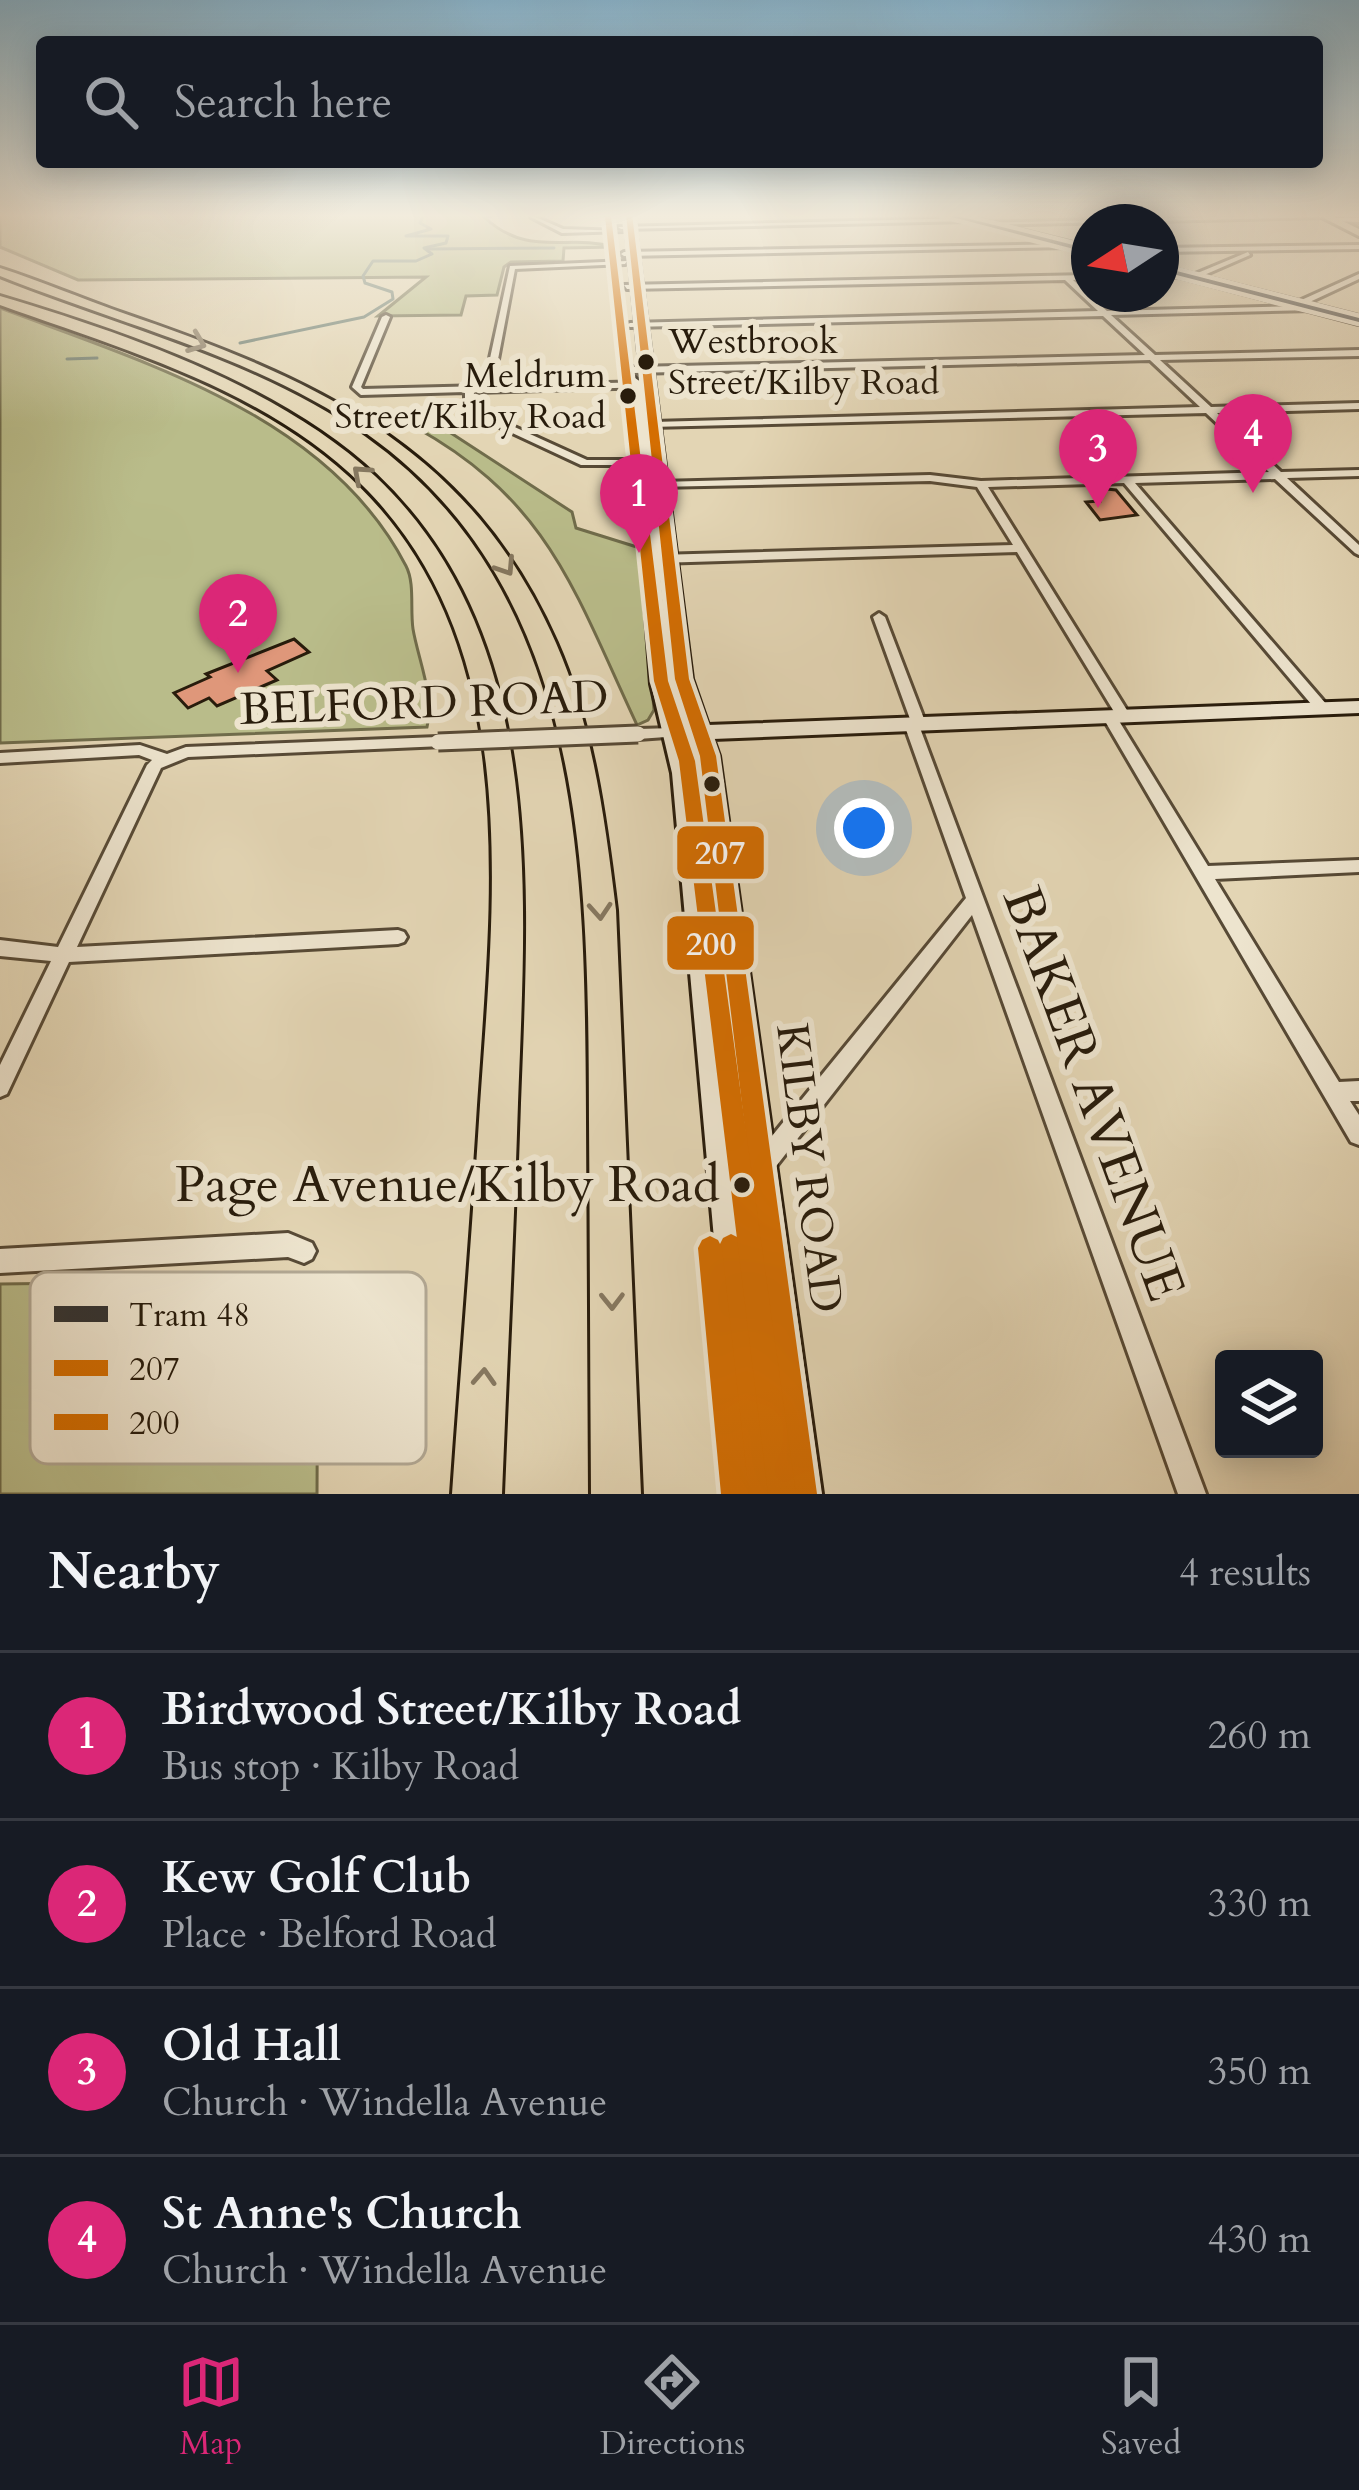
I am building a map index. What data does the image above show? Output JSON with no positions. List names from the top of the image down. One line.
{"streets":{"street":["BELFORD ROAD","BAKER AVENUE","KILBY ROAD"]},"crossings":[["BELFORD ROAD","BAKER AVENUE"],["BELFORD ROAD","KILBY ROAD"]],"places":["Westbrook Street/Kilby Road","Meldrum Street/Kilby Road","Page Avenue/Kilby Road"],"lines":["tram line 48","transit line 207","transit line 200"],"legend":["Tram 48","207","200"],"north":"left","page":{"search":"Search here","pins":["4","3","1","2"],"heading":["Nearby","4 results"],"list":[{"mark":"1","name":"Birdwood Street/Kilby Road","note":"Bus stop · Kilby Road","value":"260 m"},{"mark":"2","name":"Kew Golf Club","note":"Place · Belford Road","value":"330 m"},{"mark":"3","name":"Old Hall","note":"Church · Windella Avenue","value":"350 m"},{"mark":"4","name":"St Anne's Church","note":"Church · Windella Avenue","value":"430 m"}],"nav":["Map","Directions","Saved"]}}
